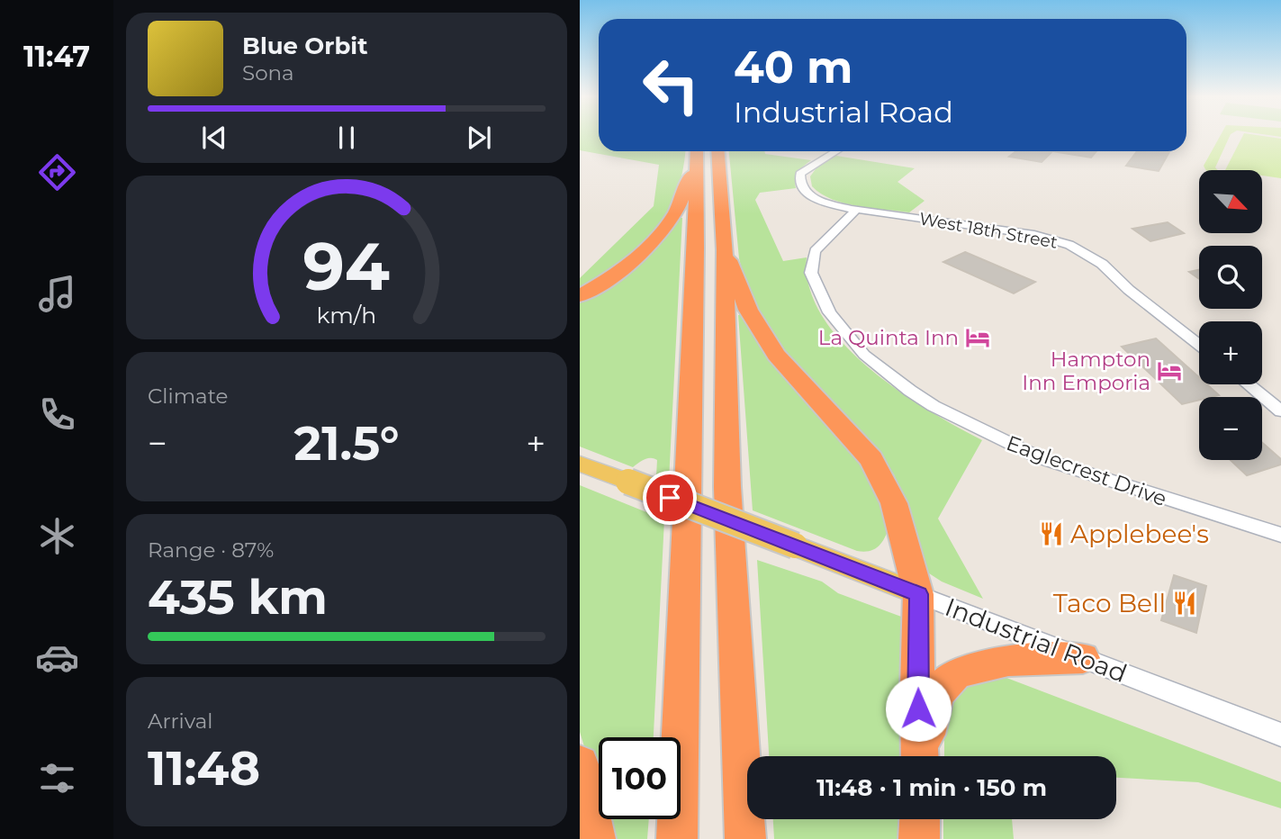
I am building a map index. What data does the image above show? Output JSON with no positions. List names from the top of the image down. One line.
{"streets":{"main road":["Industrial Road"],"street":["West 18th Street","Eaglecrest Drive"]},"crossings":[["West 18th Street","Eaglecrest Drive"]],"places":{"hotel":["La Quinta Inn","Hampton Inn Emporia"],"restaurant":["Applebee's","Taco Bell"]},"north":"bottom right","page":{"tabs":"11:47","turn":["40 m","Industrial Road"],"song":["Blue Orbit","Sona"],"map_buttons":["+","−"],"tile":["Climate",["Range · 87%","435 km"],["Arrival","11:48"]],"heat":["−","21.5°","+"],"limit":"100","trip":"11:48 · 1 min · 150 m","gauge":["94","km/h"]}}
